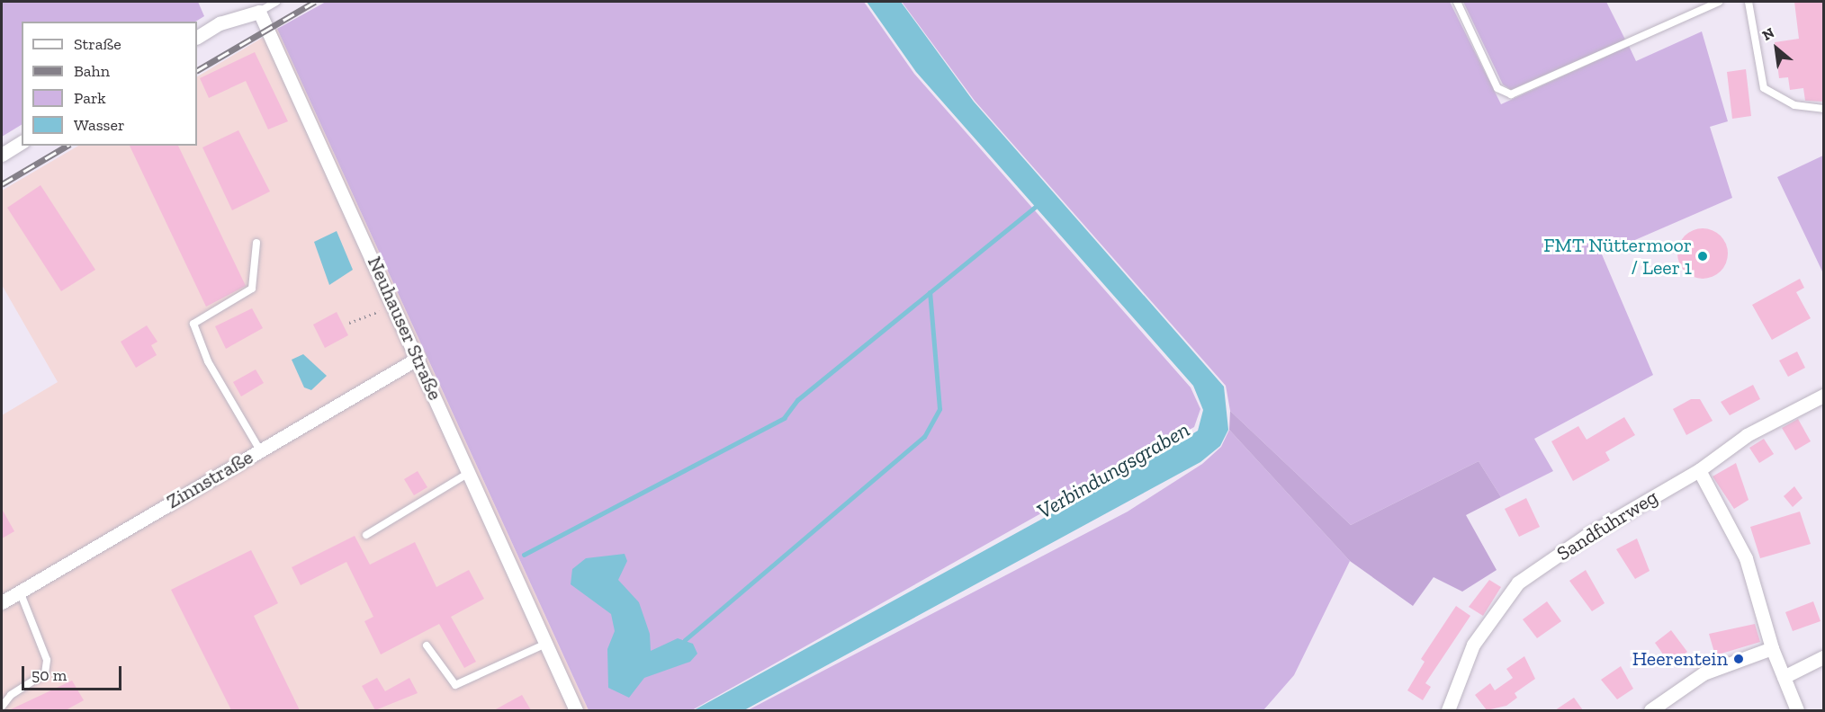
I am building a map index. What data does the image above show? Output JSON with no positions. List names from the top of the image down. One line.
{"streets":{"street":["Neuhauser Straße","Zinnstraße","Sandfuhrweg"]},"crossings":[["Neuhauser Straße","Zinnstraße"]],"water":["Verbindungsgraben"],"places":["FMT Nüttermoor / Leer 1","Heerentein"],"legend":["Straße","Bahn","Park","Wasser"],"scale_bar":"50 m","north":"top left"}
